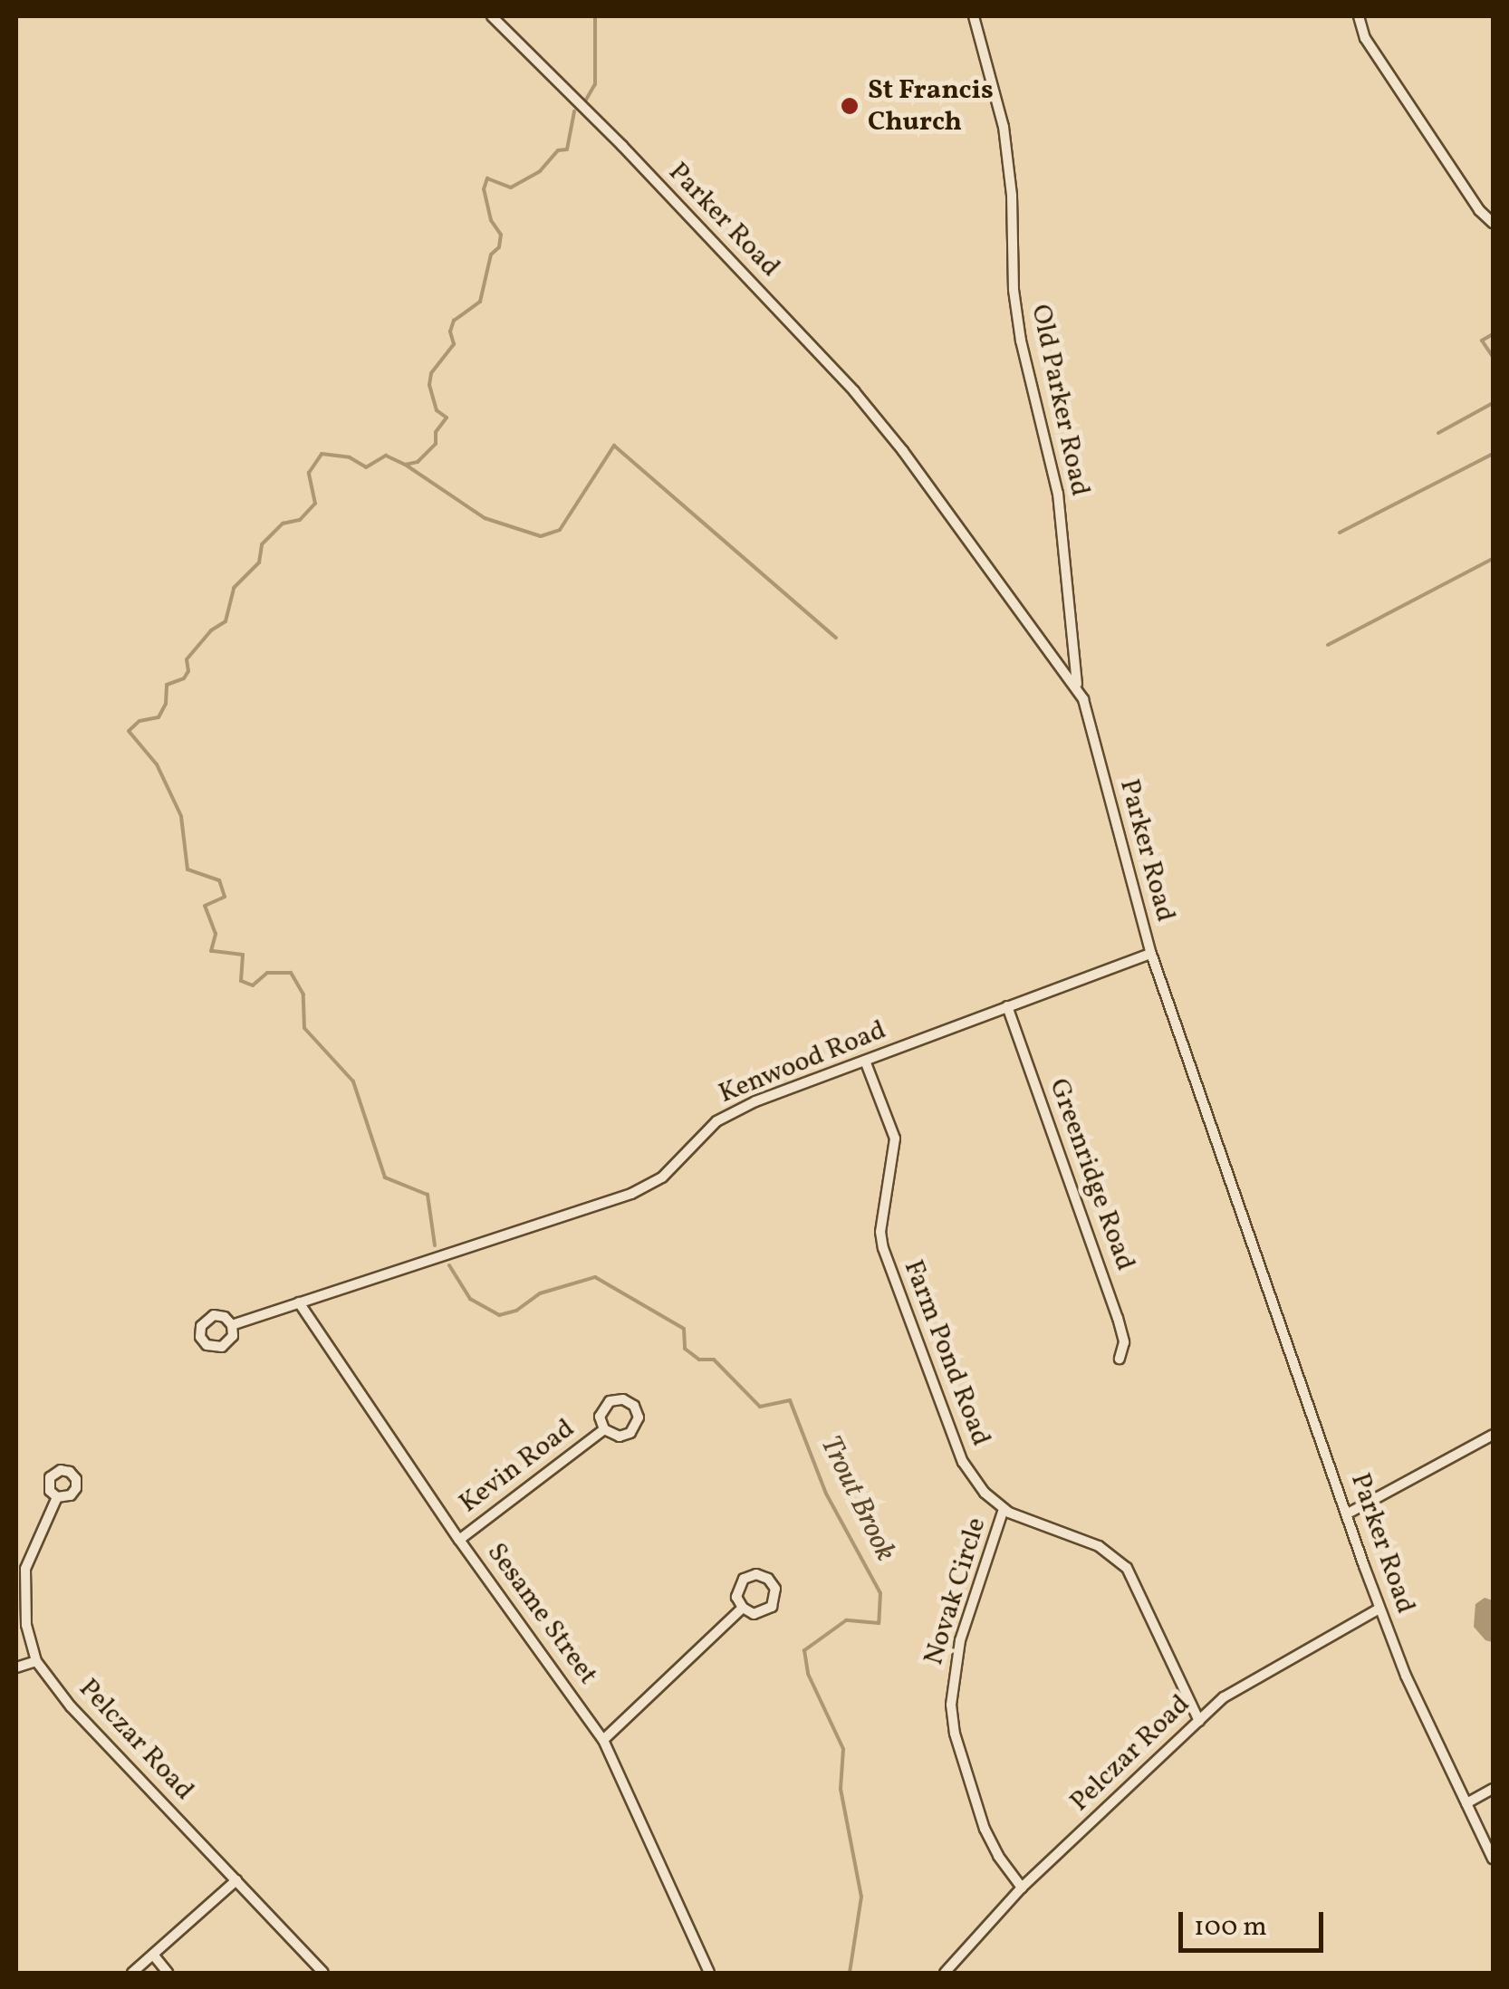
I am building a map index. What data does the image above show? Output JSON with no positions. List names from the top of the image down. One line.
{"streets":{"street":["Parker Road","Old Parker Road","Kenwood Road","Greenridge Road","Farm Pond Road","Kevin Road","Novak Circle","Sesame Street","Pelczar Road"]},"crossings":[["Parker Road","Old Parker Road"],["Parker Road","Kenwood Road"],["Parker Road","Pelczar Road"],["Kenwood Road","Greenridge Road"],["Kenwood Road","Farm Pond Road"],["Kenwood Road","Sesame Street"],["Farm Pond Road","Novak Circle"],["Farm Pond Road","Pelczar Road"],["Kevin Road","Sesame Street"],["Novak Circle","Pelczar Road"]],"water":["Trout Brook"],"places":["St Francis Church"],"scale_bar":"100 m"}
